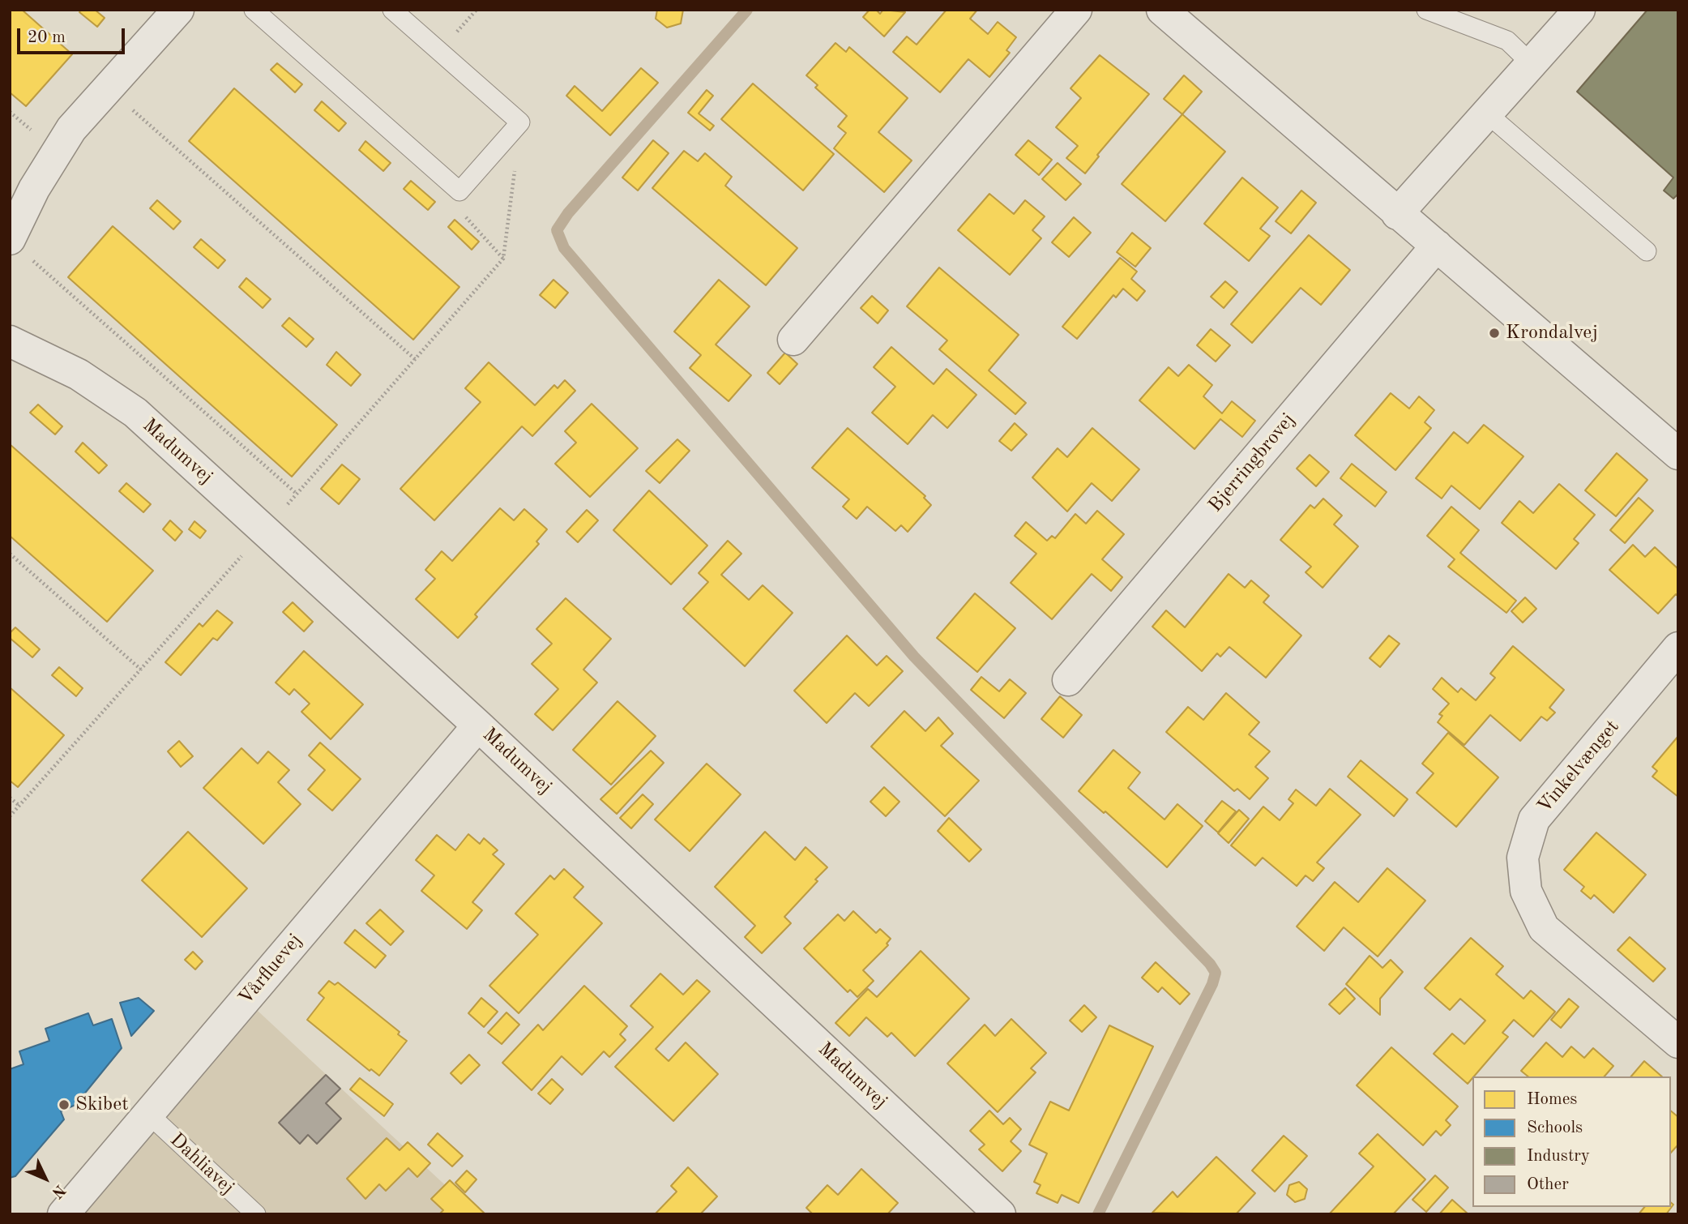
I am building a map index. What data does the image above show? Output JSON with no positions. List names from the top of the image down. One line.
{"streets":{"street":["Madumvej","Bjerringbrovej","Vinkelvænget","Vårfluevej"],"lane":["Dahliavej"]},"crossings":[["Madumvej","Vårfluevej"],["Vårfluevej","Dahliavej"]],"places":["Krondalvej","Skibet"],"legend":["Homes","Schools","Industry","Other"],"scale_bar":"20 m","north":"bottom right"}
